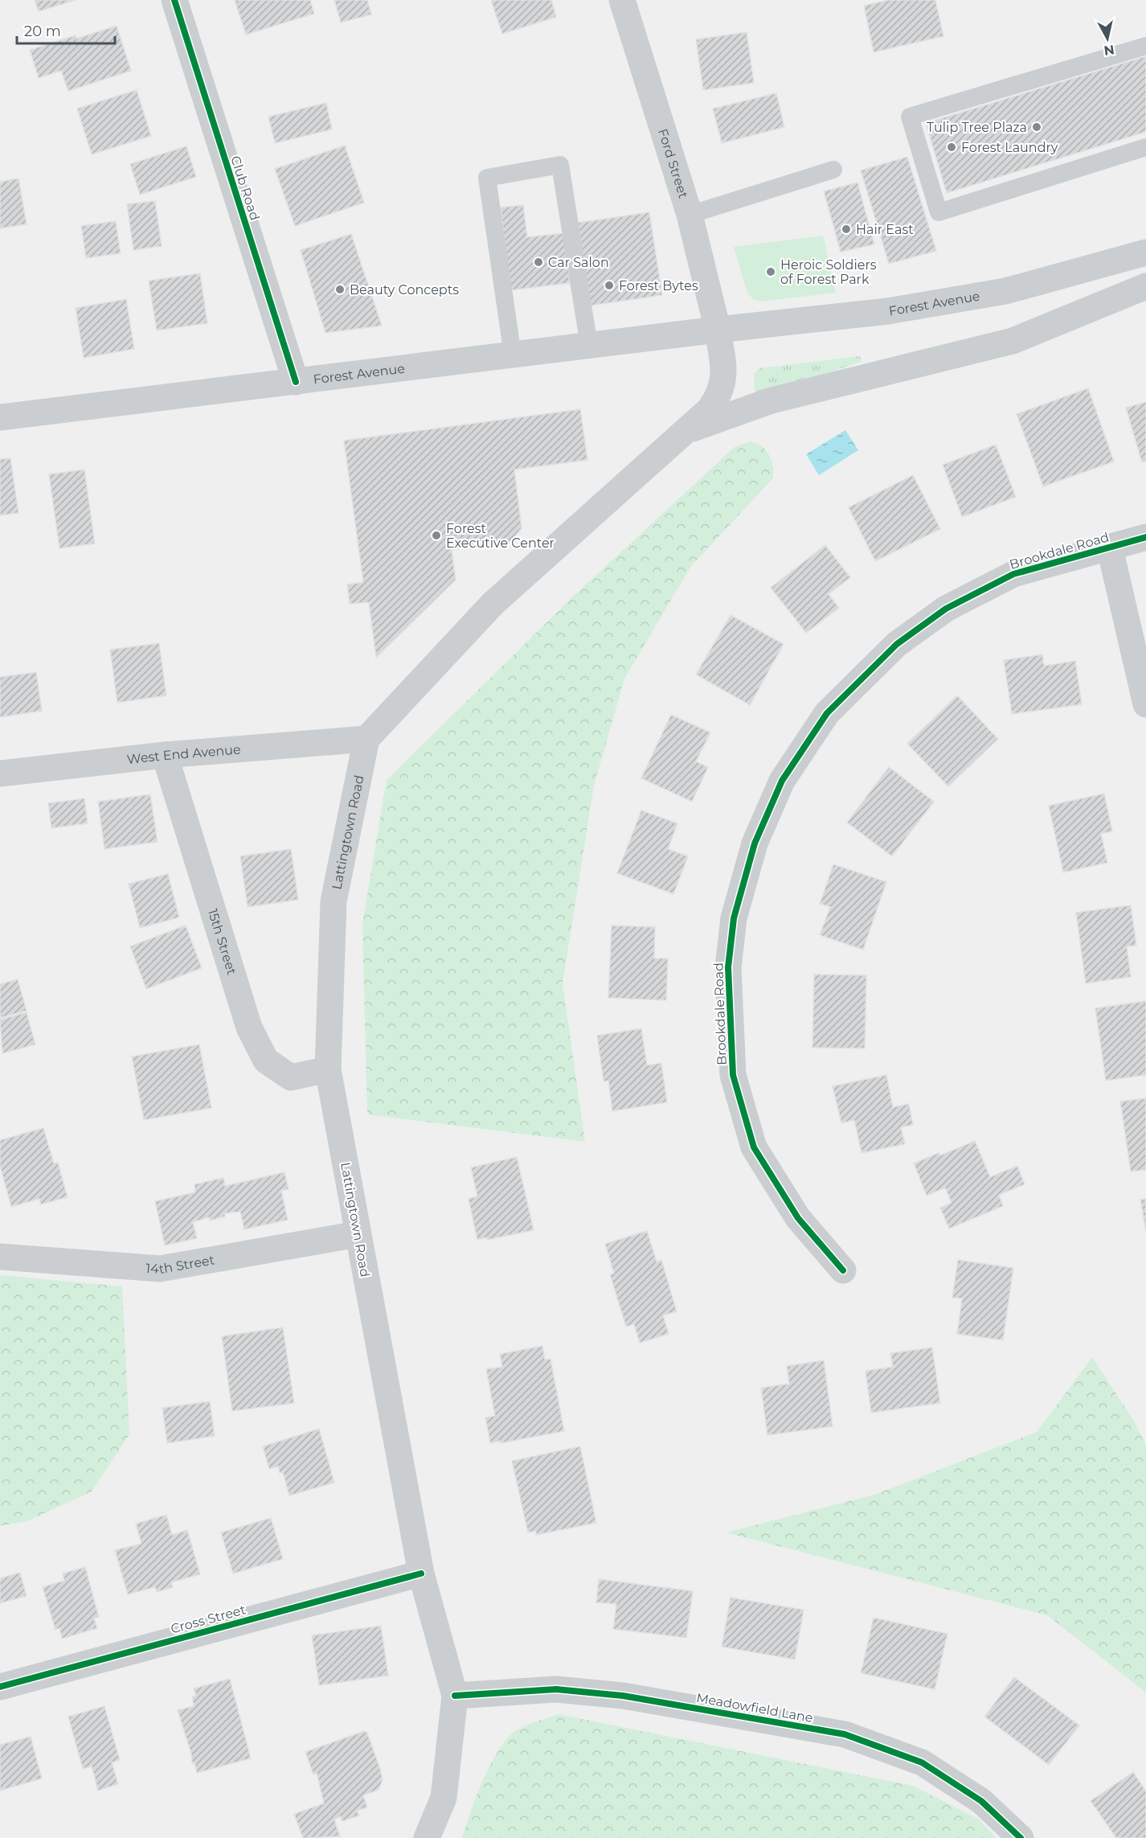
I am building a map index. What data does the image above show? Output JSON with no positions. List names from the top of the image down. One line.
{"streets":{"street":["Ford Street","Club Road","Forest Avenue","Brookdale Road","West End Avenue","Lattingtown Road","15th Street","14th Street","Cross Street","Meadowfield Lane"]},"crossings":[["Ford Street","Forest Avenue"],["Club Road","Forest Avenue"],["West End Avenue","Lattingtown Road"],["West End Avenue","15th Street"],["Lattingtown Road","15th Street"],["Lattingtown Road","14th Street"],["Lattingtown Road","Cross Street"],["Lattingtown Road","Meadowfield Lane"]],"places":["Tulip Tree Plaza","Forest Laundry","Hair East","Car Salon","Heroic Soldiers of Forest Park","Forest Bytes","Beauty Concepts","Forest Executive Center"],"scale_bar":"20 m","north":"bottom"}
